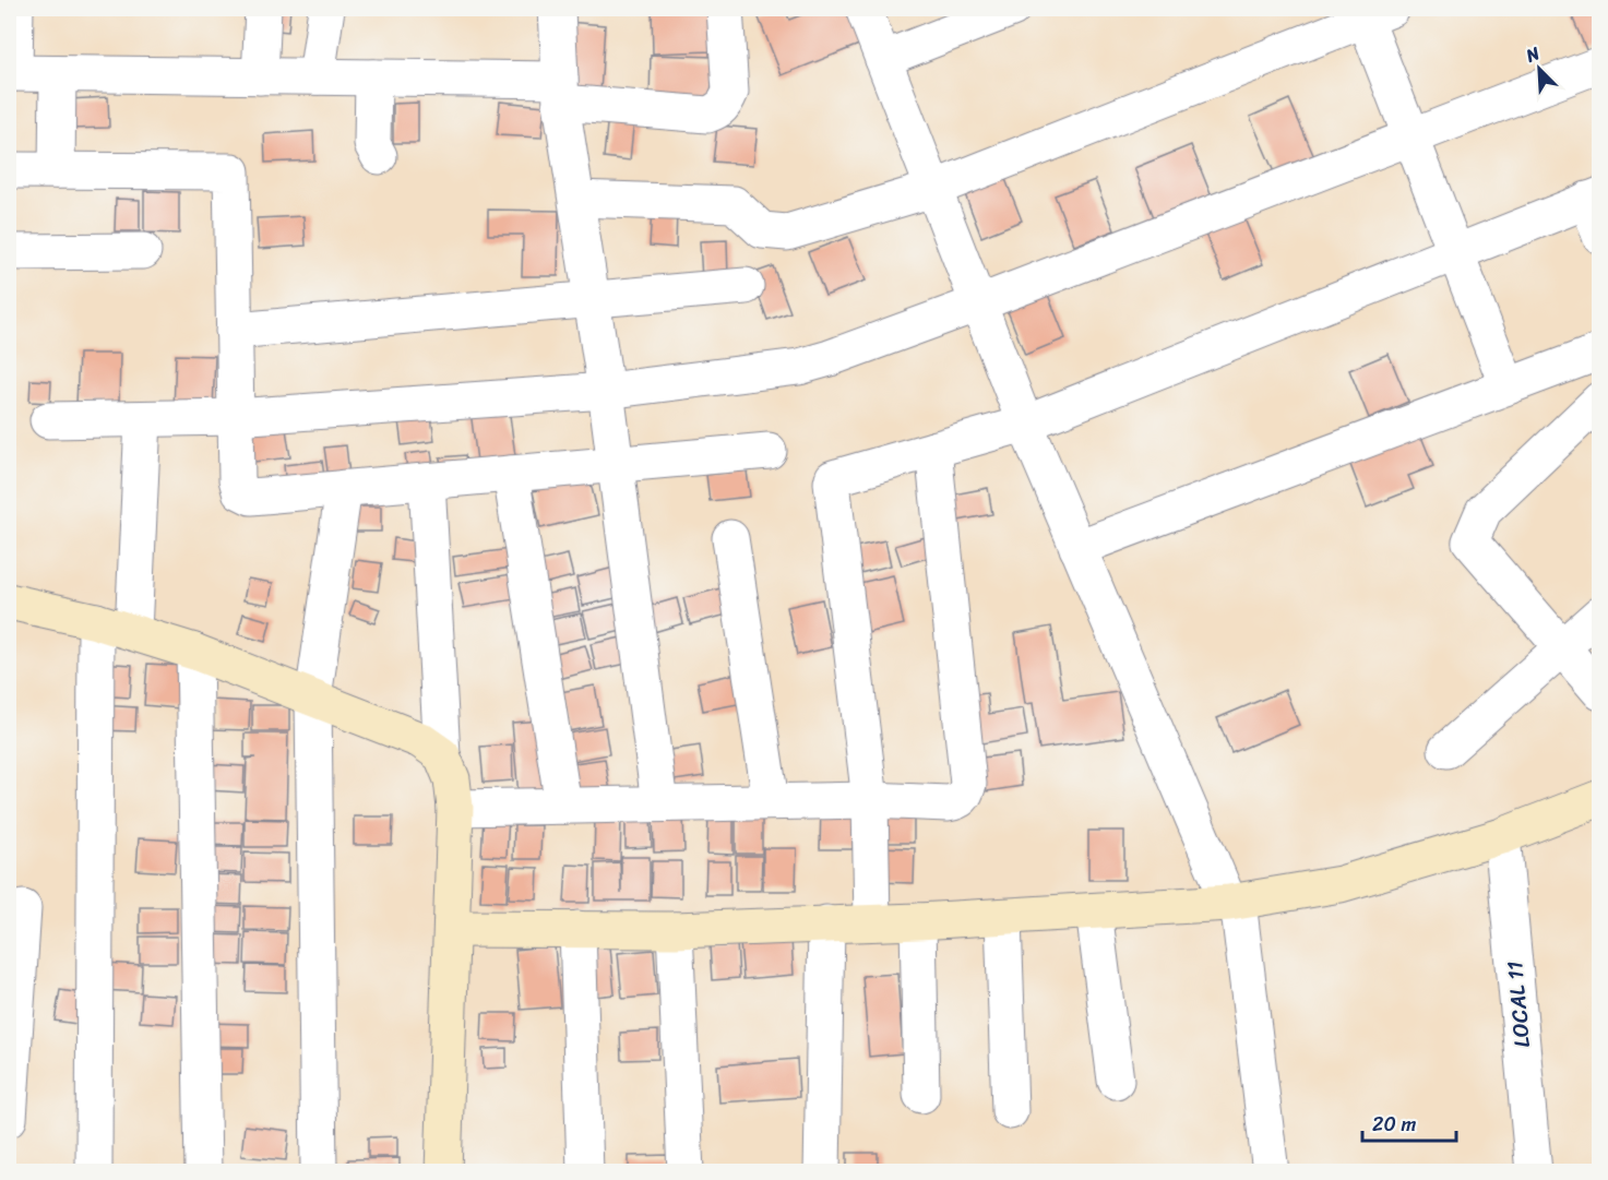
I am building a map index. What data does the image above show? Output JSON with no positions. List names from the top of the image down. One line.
{"streets":{"street":["LOCAL 11"]},"scale_bar":"20 m","north":"top left"}
